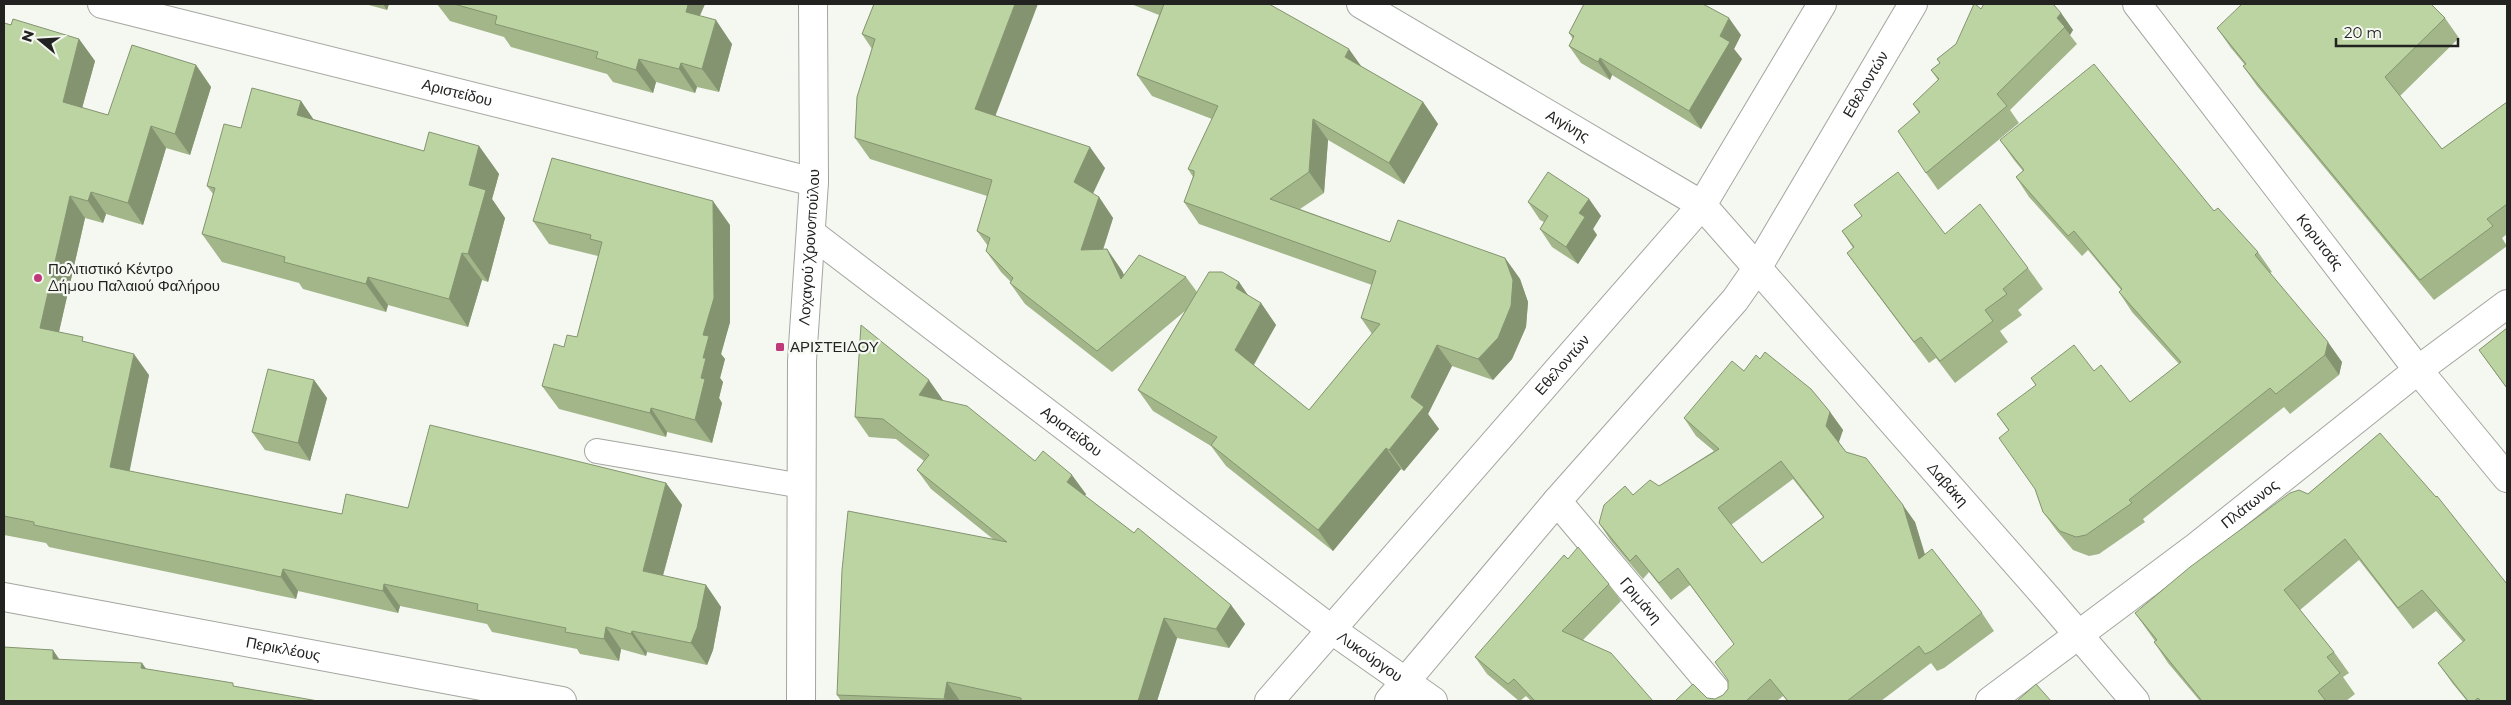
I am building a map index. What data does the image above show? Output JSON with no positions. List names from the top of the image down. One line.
{"streets":{"street":["Εθελοντών","Αριστείδου","Αιγίνης","Κορυτσάς","Λοχαγού Χρονοπούλου","Δαβάκη","Πλάτωνος","Γριμάνη","Περικλέους","Λυκούργου"]},"crossings":[["Εθελοντών","Αριστείδου"],["Εθελοντών","Αιγίνης"],["Εθελοντών","Δαβάκη"],["Εθελοντών","Γριμάνη"],["Εθελοντών","Λυκούργου"],["Αριστείδου","Λοχαγού Χρονοπούλου"],["Αριστείδου","Λυκούργου"],["Αιγίνης","Δαβάκη"],["Κορυτσάς","Πλάτωνος"],["Δαβάκη","Πλάτωνος"]],"places":{"other":["Πολιτιστικό Κέντρο Δήμου Παλαιού Φαλήρου"],"transit":["ΑΡΙΣΤΕΙΔΟΥ"]},"scale_bar":"20 m","north":"left"}
